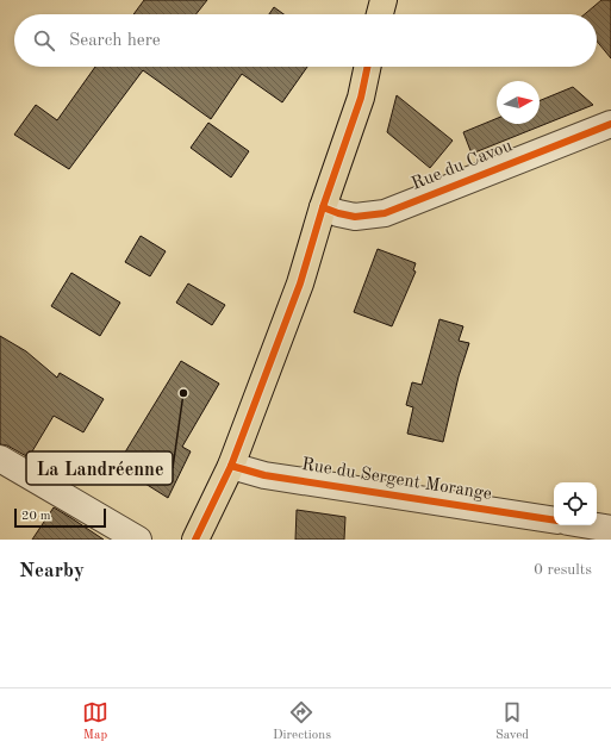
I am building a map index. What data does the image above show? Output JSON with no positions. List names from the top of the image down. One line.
{"streets":{"street":["Rue du Cavou","Rue du Sergent Morange"]},"places":["La Landréenne"],"scale_bar":"20 m","north":"right","page":{"search":"Search here","scale":"20 m","heading":["Nearby","0 results"],"nav":["Map","Directions","Saved"]}}
